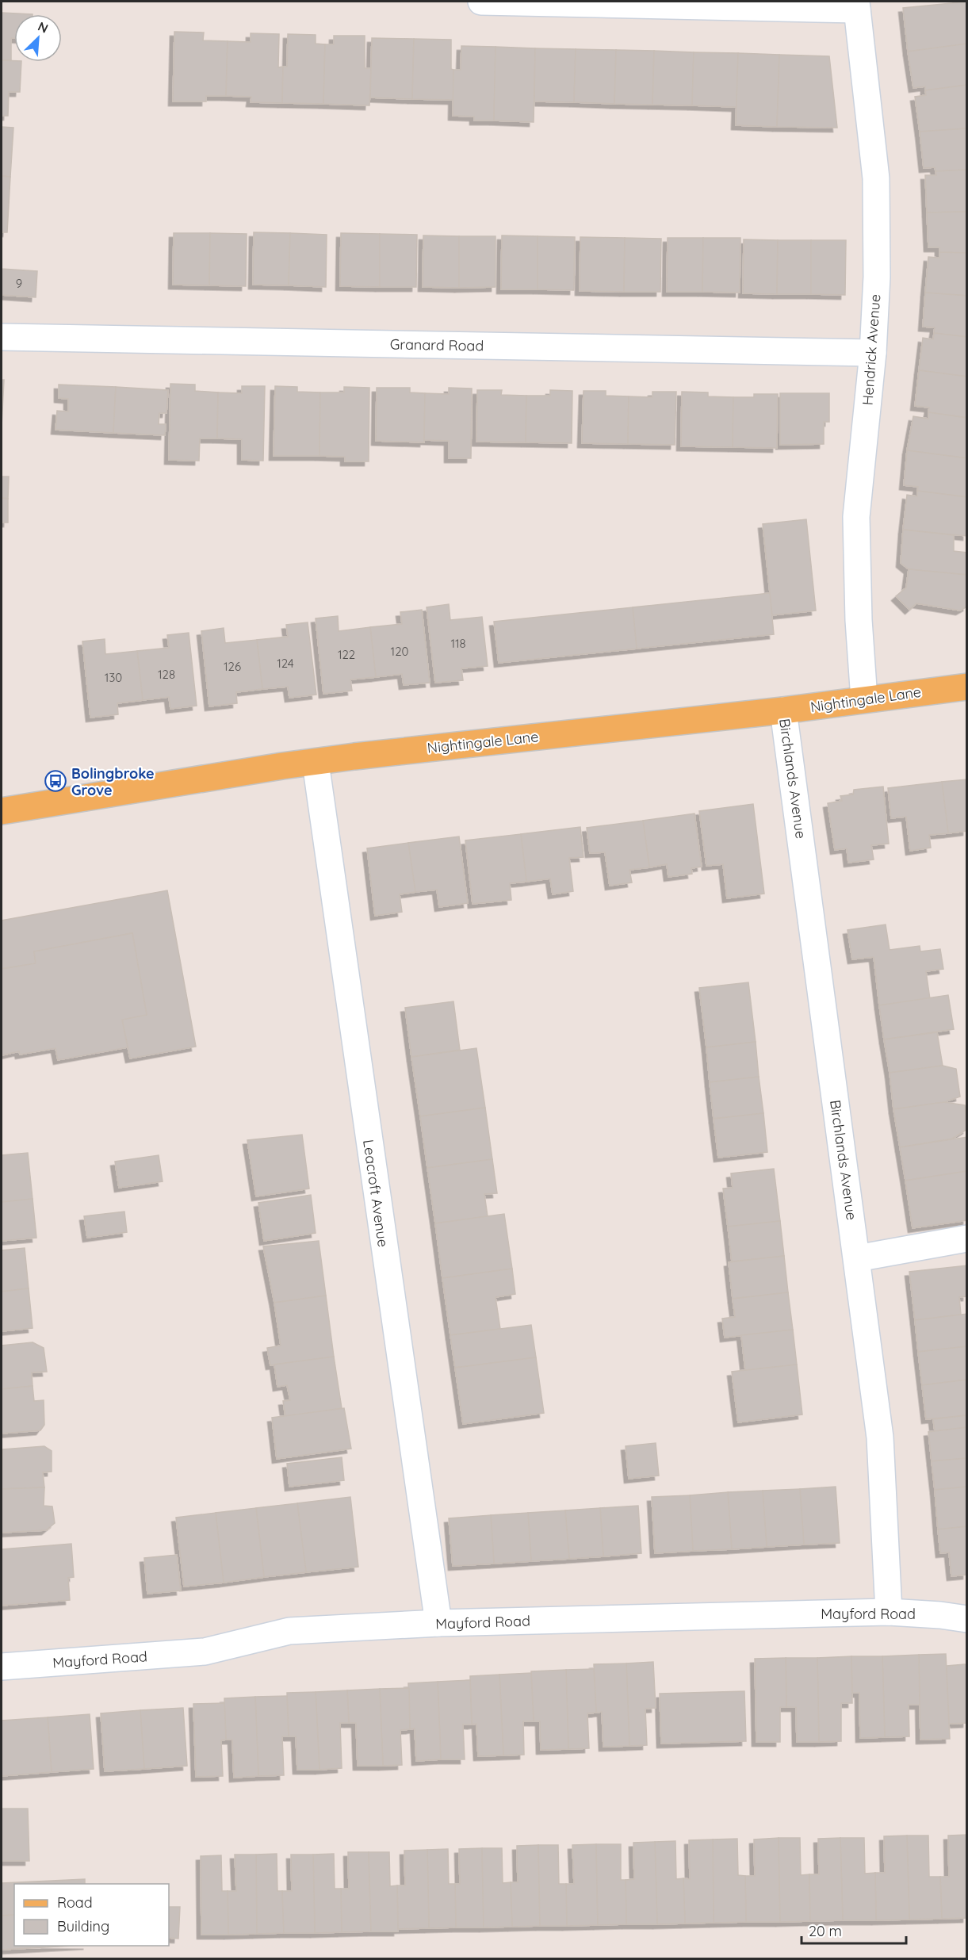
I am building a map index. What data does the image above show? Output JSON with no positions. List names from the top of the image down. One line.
{"streets":{"main road":["Nightingale Lane"],"street":["Granard Road","Hendrick Avenue","Birchlands Avenue","Leacroft Avenue","Mayford Road"]},"crossings":[["Granard Road","Hendrick Avenue"],["Hendrick Avenue","Nightingale Lane"],["Nightingale Lane","Birchlands Avenue"],["Nightingale Lane","Leacroft Avenue"],["Birchlands Avenue","Mayford Road"],["Leacroft Avenue","Mayford Road"]],"places":{"bus stop":["Bolingbroke Grove"]},"house_numbers":["9","118","120","122","124","126","128","130"],"legend":["Road","Building"],"scale_bar":"20 m","north":"top right"}
